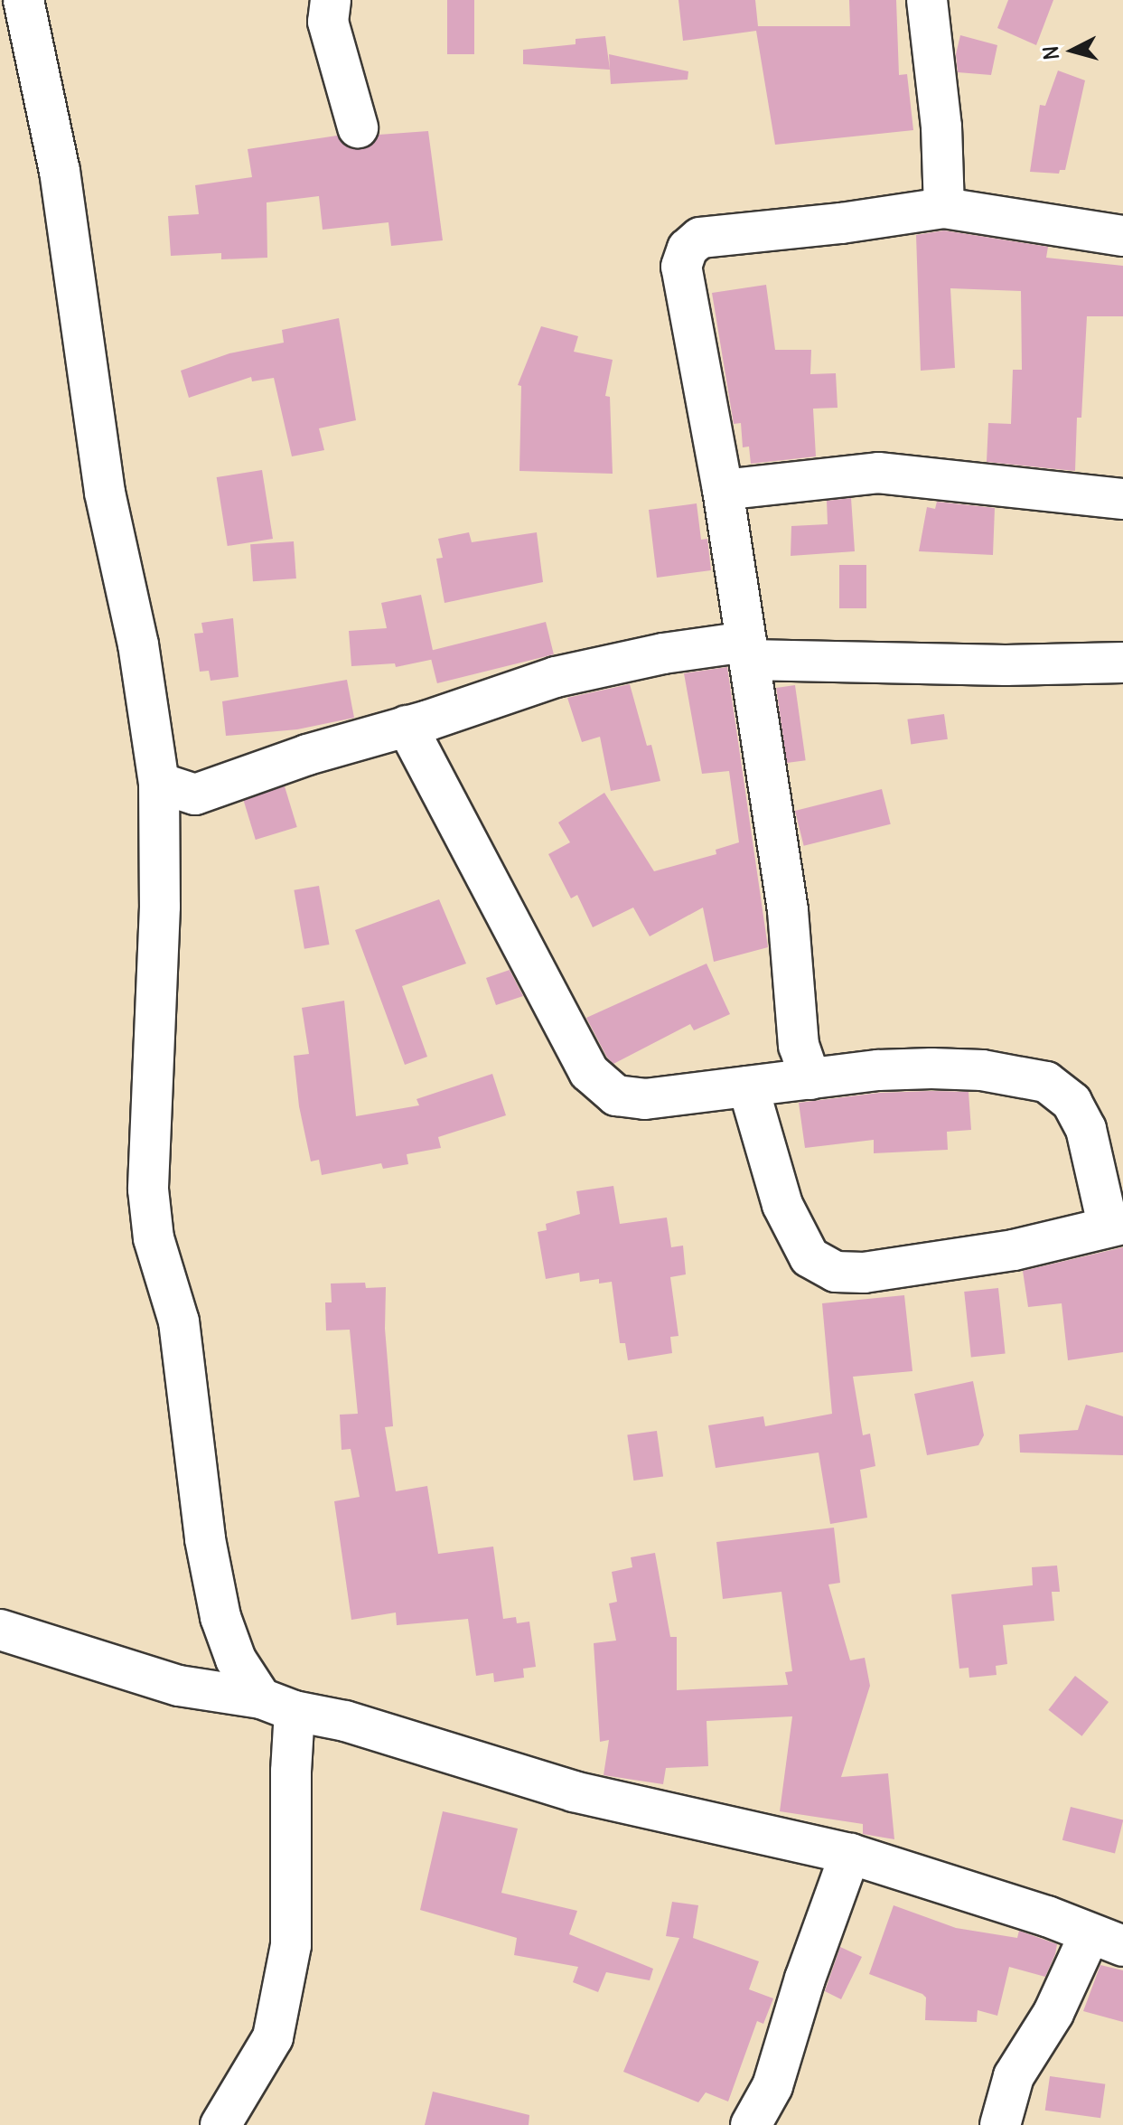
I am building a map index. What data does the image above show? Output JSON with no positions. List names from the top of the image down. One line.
{"north":"left"}
